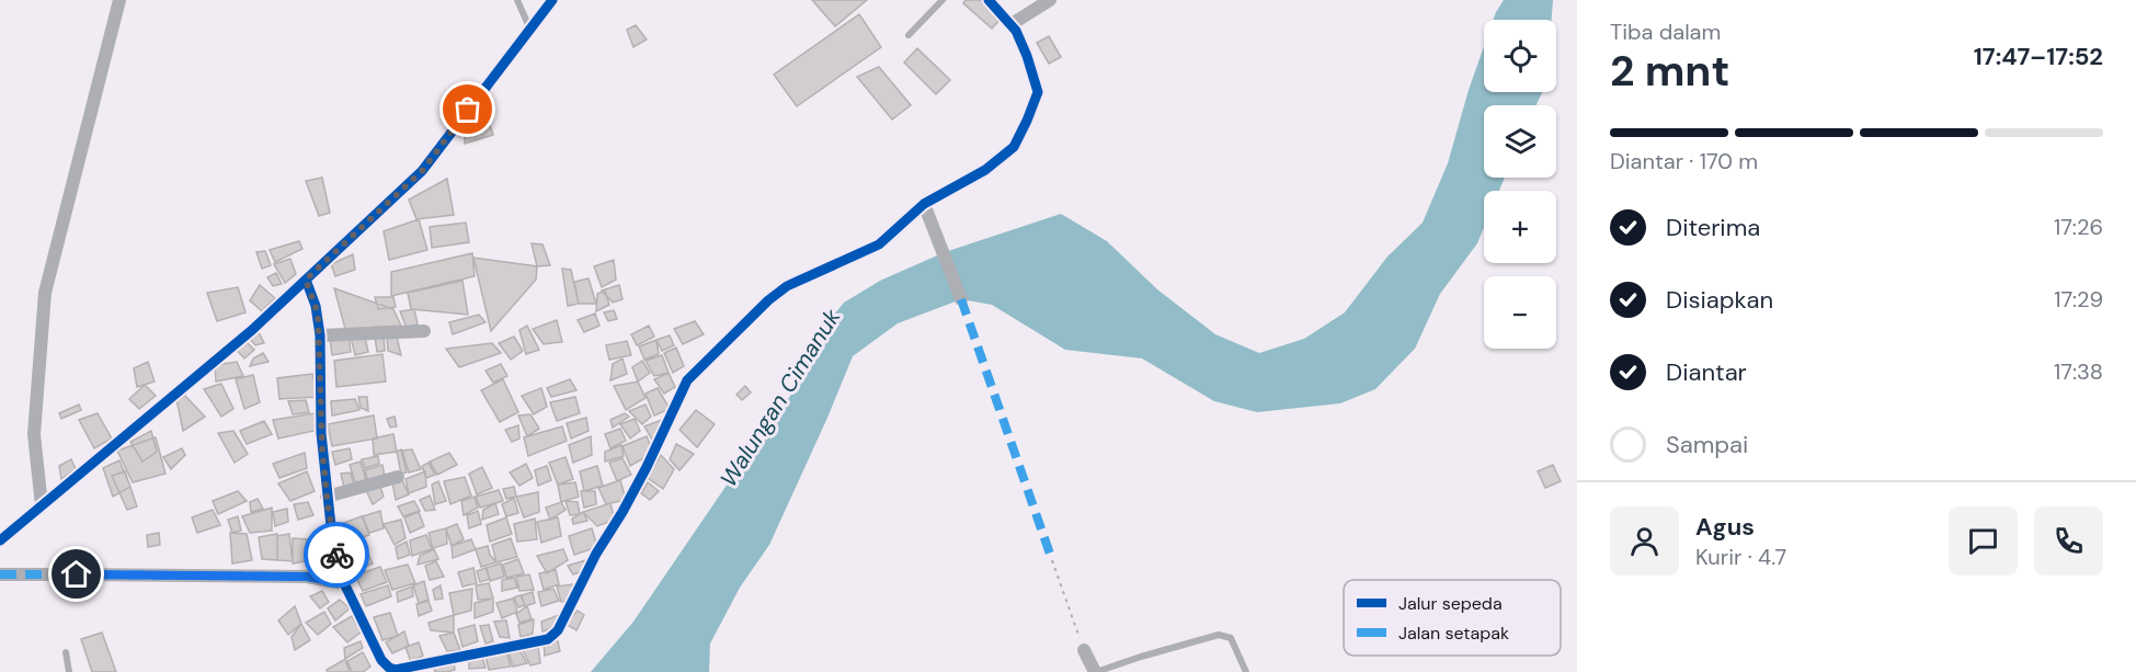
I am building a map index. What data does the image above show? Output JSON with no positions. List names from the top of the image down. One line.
{"water":["Walungan Cimanuk"],"legend":["Jalur sepeda","Jalan setapak"],"page":{"heading":["2 mnt","Tiba dalam","17:47–17:52"],"panel":["Agus","Kurir · 4.7"],"map_buttons":["+","−"],"bar":"Diantar · 170 m","list":[["Diterima","17:26"],["Disiapkan","17:29"],["Diantar","17:38"],"Sampai"]}}
